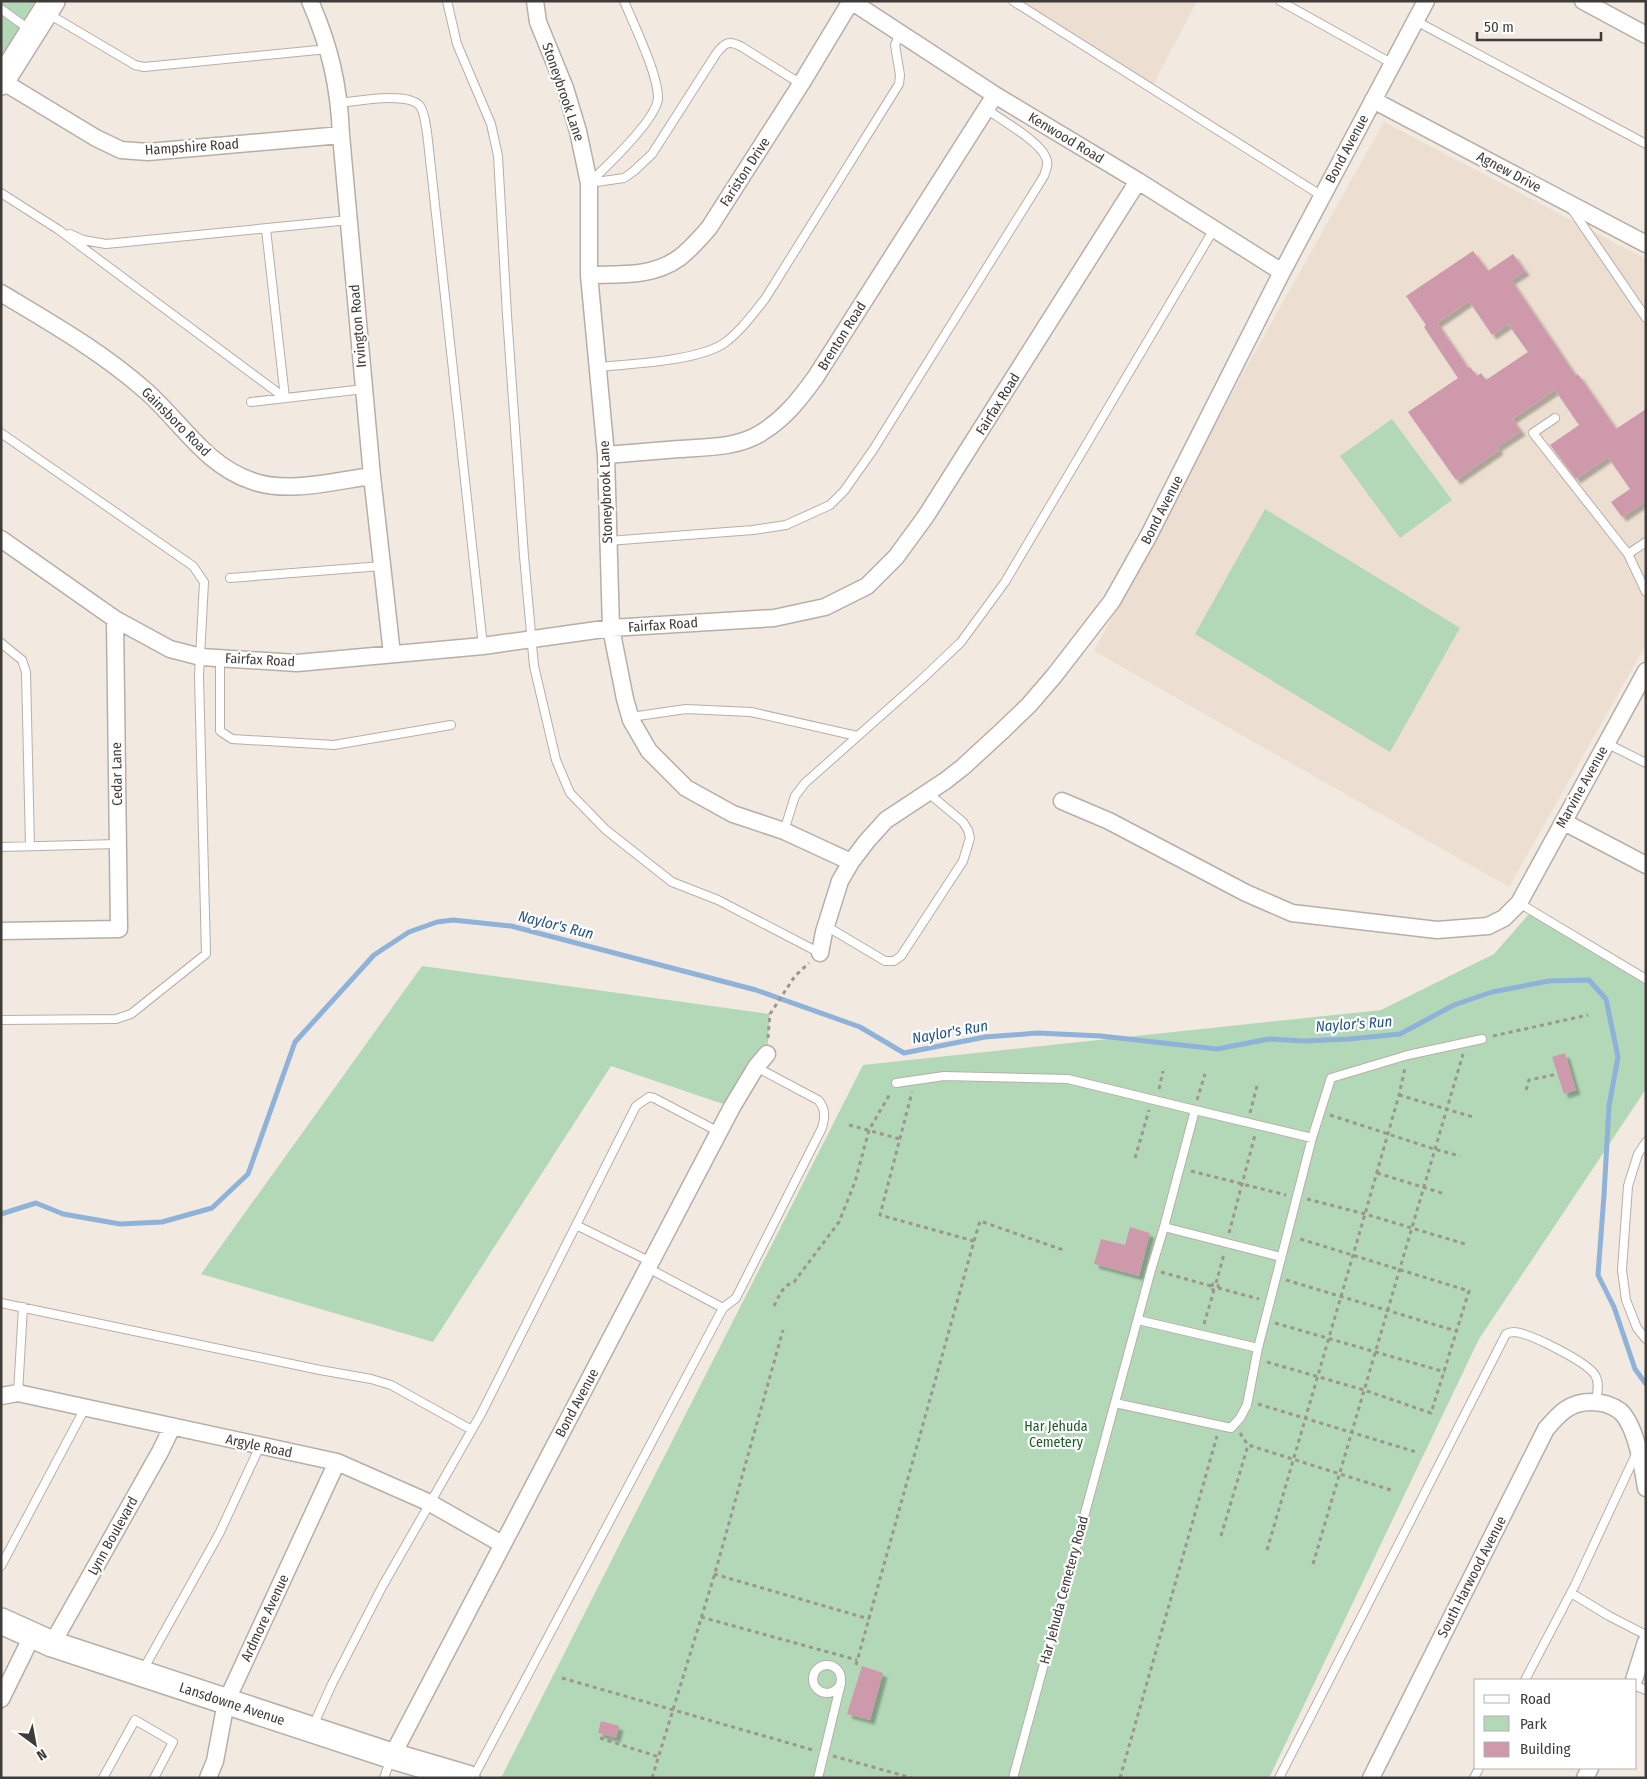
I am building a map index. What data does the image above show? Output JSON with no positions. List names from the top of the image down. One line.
{"streets":{"main road":["Lansdowne Avenue"],"street":["Stoneybrook Lane","Kenwood Road","Hampshire Road","Bond Avenue","Fariston Drive","Agnew Drive","Irvington Road","Brenton Road","Fairfax Road","Gainsboro Road","Cedar Lane","Marvine Avenue","Argyle Road","Lynn Boulevard","South Harwood Avenue","Ardmore Avenue"],"lane":["Har Jehuda Cemetery Road"]},"crossings":[["Stoneybrook Lane","Bond Avenue"],["Stoneybrook Lane","Fariston Drive"],["Stoneybrook Lane","Brenton Road"],["Stoneybrook Lane","Fairfax Road"],["Kenwood Road","Bond Avenue"],["Kenwood Road","Fariston Drive"],["Kenwood Road","Brenton Road"],["Kenwood Road","Fairfax Road"],["Hampshire Road","Irvington Road"],["Bond Avenue","Agnew Drive"],["Bond Avenue","Argyle Road"],["Bond Avenue","Lansdowne Avenue"],["Irvington Road","Fairfax Road"],["Irvington Road","Gainsboro Road"],["Fairfax Road","Cedar Lane"],["Argyle Road","Lynn Boulevard"],["Argyle Road","Ardmore Avenue"],["Lynn Boulevard","Lansdowne Avenue"],["Ardmore Avenue","Lansdowne Avenue"]],"water":["Naylor's Run"],"parks":["Har Jehuda Cemetery"],"legend":["Road","Park","Building"],"scale_bar":"50 m","north":"bottom right"}
